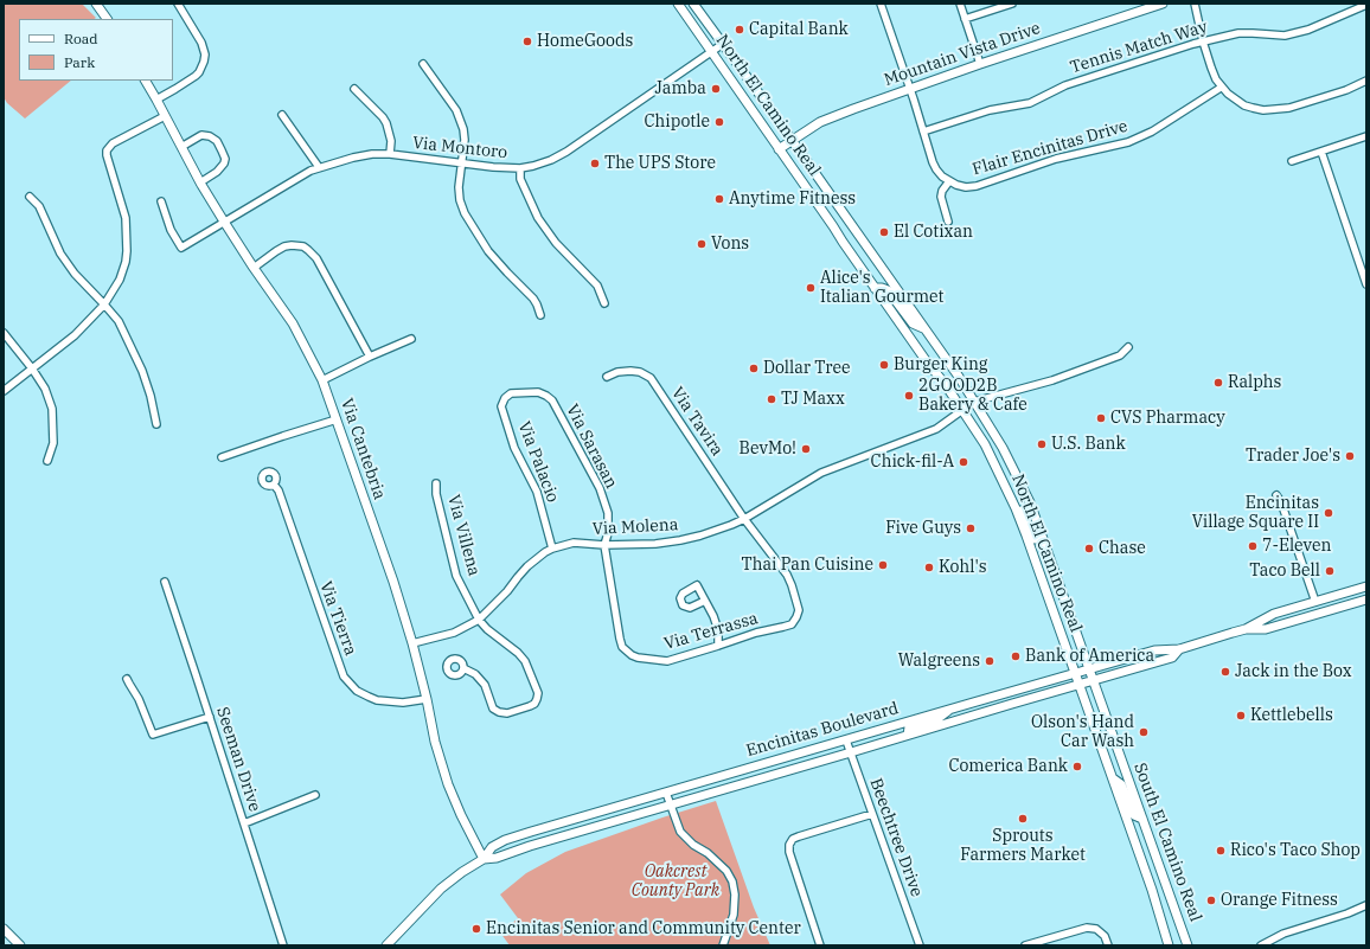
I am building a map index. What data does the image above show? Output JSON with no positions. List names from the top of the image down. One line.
{"streets":{"main road":["Mountain Vista Drive","North El Camino Real","Via Cantebria","Encinitas Boulevard","South El Camino Real"],"street":["Tennis Match Way","Via Montoro","Flair Encinitas Drive","Via Tavira","Via Sarasan","Via Palacio","Via Molena","Via Villena","Via Tierra","Via Terrassa","Seeman Drive","Beechtree Drive"]},"crossings":[["Mountain Vista Drive","North El Camino Real"],["North El Camino Real","Via Montoro"],["North El Camino Real","Via Molena"],["North El Camino Real","Encinitas Boulevard"],["North El Camino Real","South El Camino Real"],["Via Montoro","Via Cantebria"],["Via Tavira","Via Molena"],["Via Tavira","Via Terrassa"],["Via Sarasan","Via Palacio"],["Via Sarasan","Via Molena"],["Via Sarasan","Via Terrassa"],["Via Cantebria","Via Molena"],["Via Cantebria","Via Tierra"],["Via Cantebria","Encinitas Boulevard"],["Via Palacio","Via Molena"],["Via Molena","Via Villena"],["Via Molena","Via Terrassa"],["Encinitas Boulevard","Beechtree Drive"],["Encinitas Boulevard","South El Camino Real"]],"parks":["Oakcrest County Park"],"places":["Capital Bank","HomeGoods","Jamba","Chipotle","The UPS Store","Anytime Fitness","El Cotixan","Vons","Alice's Italian Gourmet","Burger King","Dollar Tree","Ralphs","2GOOD2B Bakery & Cafe","TJ Maxx","CVS Pharmacy","U.S. Bank","BevMo!","Trader Joe's","Chick-fil-A","Encinitas Village Square II","Five Guys","7-Eleven","Chase","Thai Pan Cuisine","Kohl's","Taco Bell","Bank of America","Walgreens","Jack in the Box","Kettlebells","Olson's Hand Car Wash","Comerica Bank","Sprouts Farmers Market","Rico's Taco Shop","Orange Fitness","Encinitas Senior and Community Center"],"legend":["Road","Park"]}
